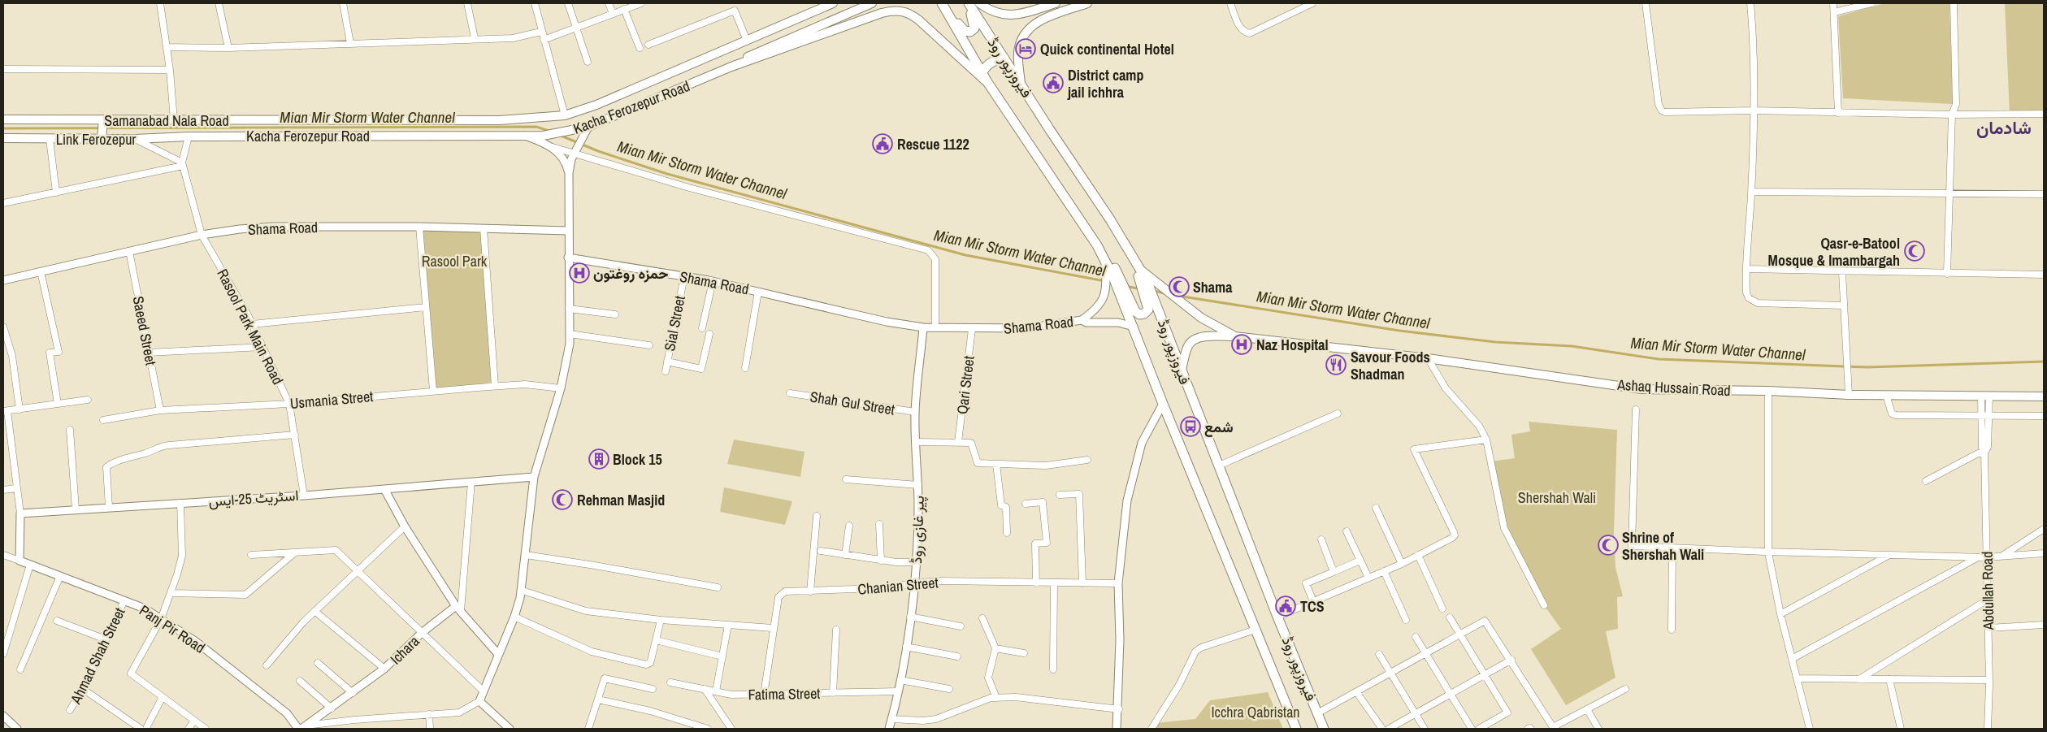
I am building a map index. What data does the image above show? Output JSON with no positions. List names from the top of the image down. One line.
{"streets":{"main road":["فیروزپور روڈ","Kacha Ferozepur Road","Samanabad Nala Road","Link Ferozepur","Ashaq Hussain Road"],"street":["Shama Road","Sial Street","Rasool Park Main Road","Saeed Street","Qari Street","Usmania Street","Shah Gul Street","اسٹریٹ 25-ایس","پیر غازی روڈ","Chanian Street","Abdullah Road","Panj Pir Road","Ichara","Ahmad Shah Street","Fatima Street"]},"crossings":[["فیروزپور روڈ","Kacha Ferozepur Road"],["فیروزپور روڈ","Shama Road"],["فیروزپور روڈ","Ashaq Hussain Road"],["Kacha Ferozepur Road","Samanabad Nala Road"],["Kacha Ferozepur Road","Link Ferozepur"],["Kacha Ferozepur Road","Shama Road"],["Kacha Ferozepur Road","Rasool Park Main Road"],["Link Ferozepur","Rasool Park Main Road"],["Shama Road","Sial Street"],["Shama Road","Rasool Park Main Road"],["Shama Road","Saeed Street"],["Shama Road","Qari Street"],["Shama Road","پیر غازی روڈ"],["Rasool Park Main Road","Usmania Street"],["Rasool Park Main Road","اسٹریٹ 25-ایس"],["Saeed Street","Usmania Street"],["Ashaq Hussain Road","Abdullah Road"],["Shah Gul Street","پیر غازی روڈ"],["پیر غازی روڈ","Chanian Street"],["پیر غازی روڈ","Fatima Street"],["Chanian Street","Fatima Street"],["Panj Pir Road","Ahmad Shah Street"]],"districts":["شادمان"],"water":["Mian Mir Storm Water Channel"],"parks":["Rasool Park","Shershah Wali","Icchra Qabristan"],"places":{"hotel":["Quick continental Hotel"],"public building":["District camp jail ichhra","Rescue 1122","TCS"],"mosque":["Qasr-e-Batool Mosque & Imambargah","Shama","Rehman Masjid","Shrine of Shershah Wali"],"hospital":["حمزه روغتون","Naz Hospital"],"restaurant":["Savour Foods Shadman"],"bus stop":["شمع"],"building":["Block 15"]}}
